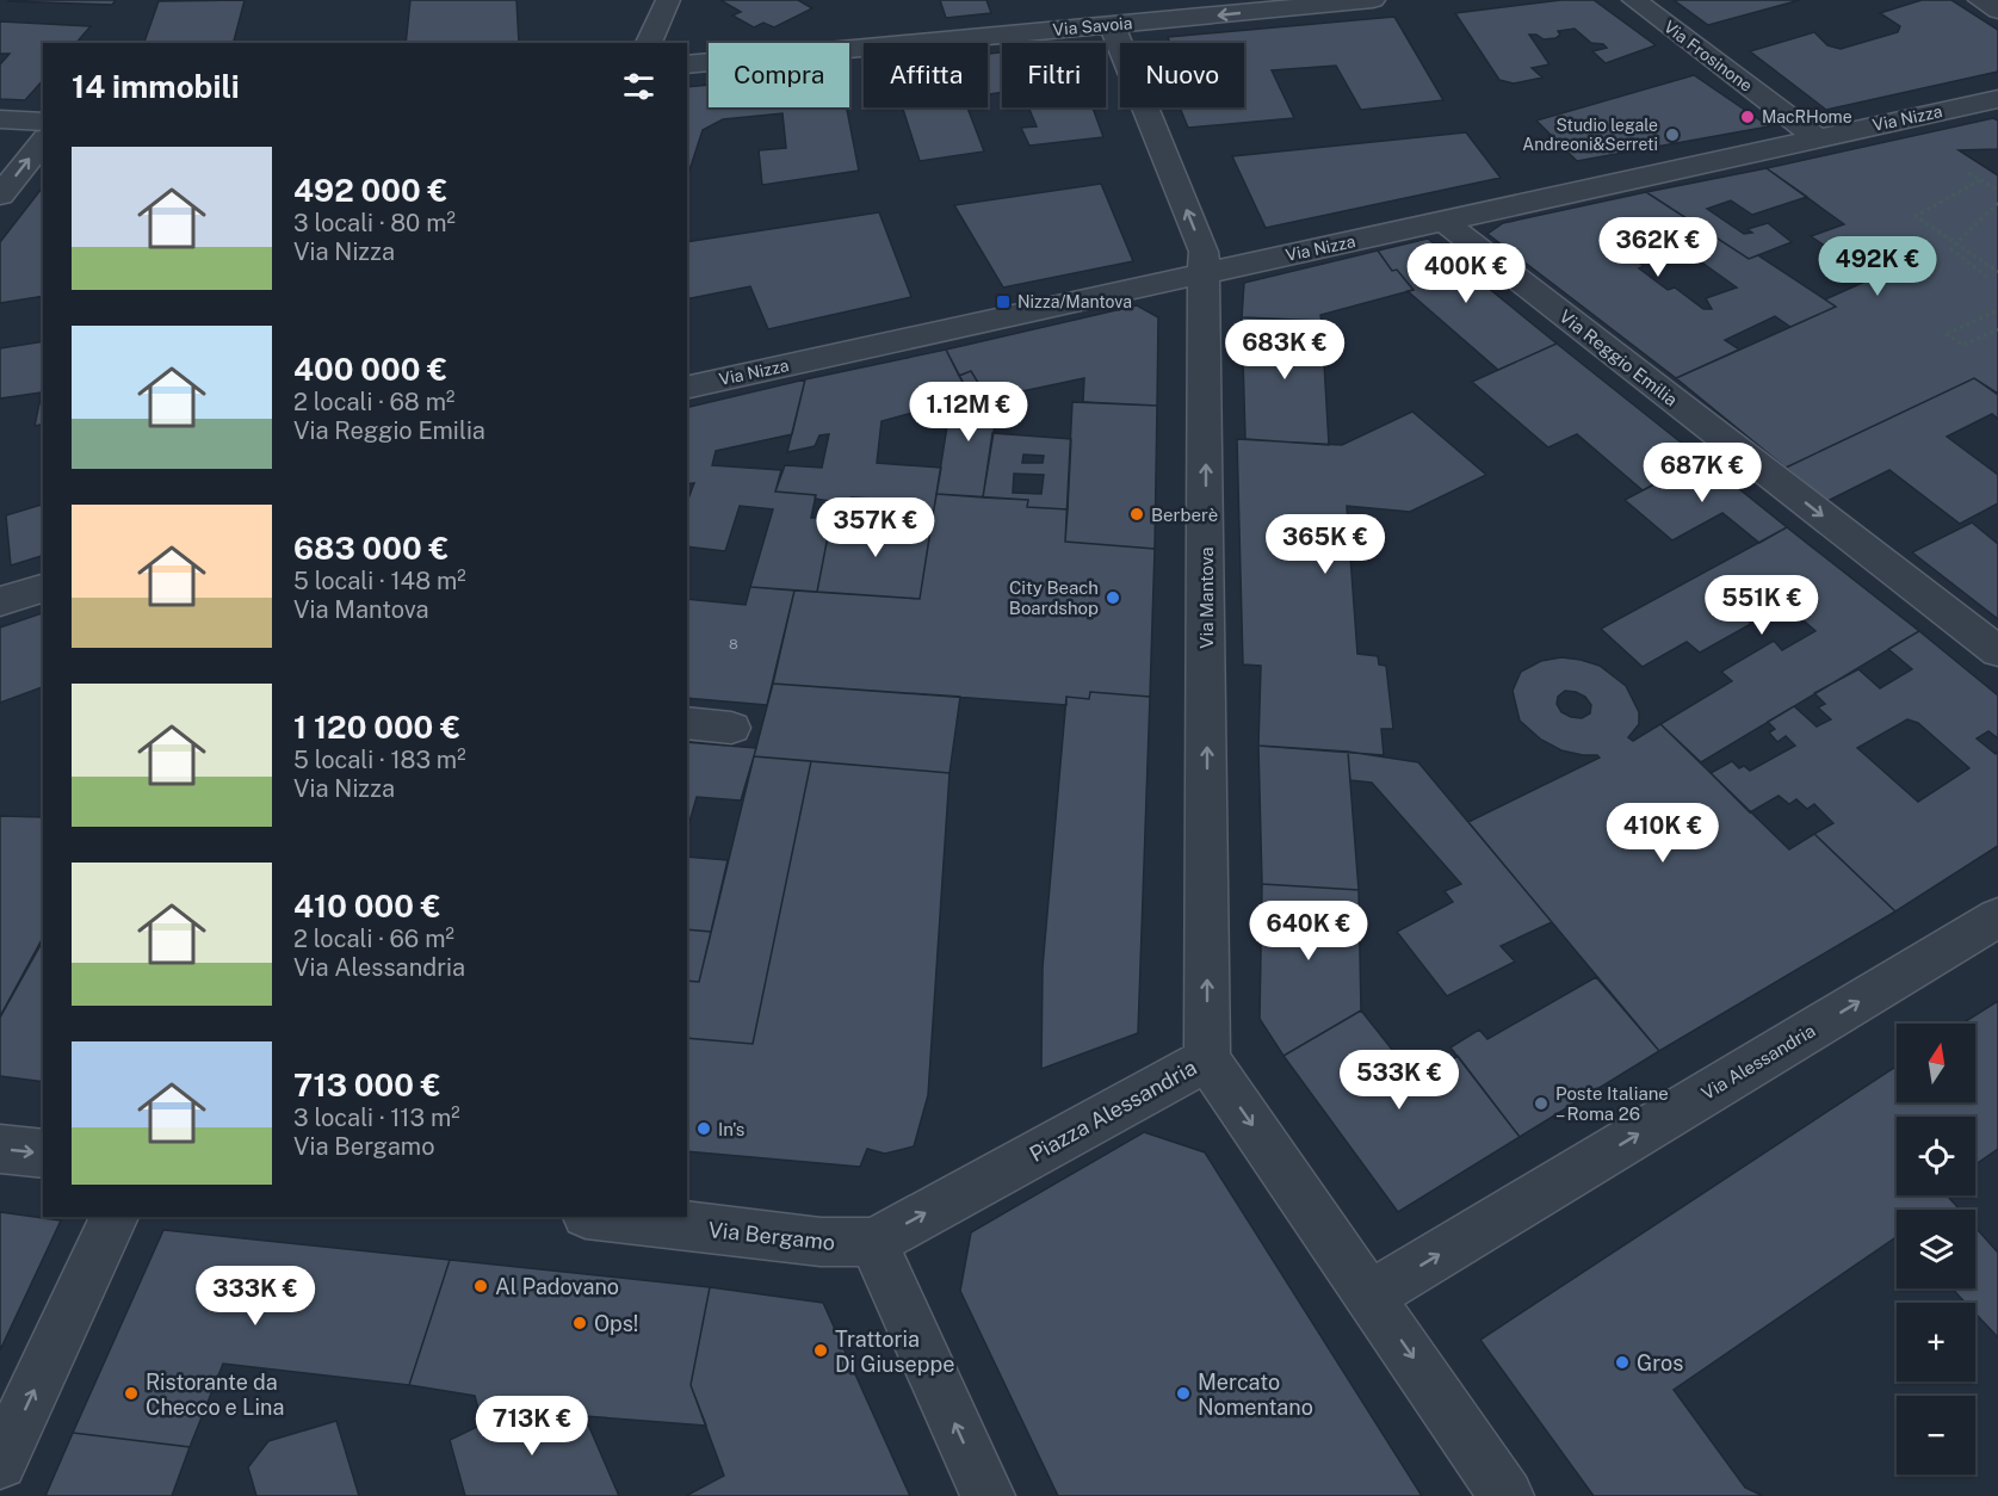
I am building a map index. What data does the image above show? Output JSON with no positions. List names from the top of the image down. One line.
{"streets":{"street":["Via Savoia","Via Frosinone","Via Nizza","Via Reggio Emilia","Via Mantova","Via Alessandria","Piazza Alessandria","Via Bergamo"]},"crossings":[["Via Savoia","Via Mantova"],["Via Frosinone","Via Nizza"],["Via Nizza","Via Reggio Emilia"],["Via Nizza","Via Mantova"],["Via Mantova","Piazza Alessandria"],["Via Alessandria","Piazza Alessandria"],["Piazza Alessandria","Via Bergamo"]],"one_way":["Via Savoia","Via Reggio Emilia","Via Mantova","Via Alessandria"],"places":{"other":["MacRHome","Studio legale Andreoni&Serreti","Berberè","City Beach Boardshop","Poste Italiane – Roma 26","In's","Al Padovano","Ops!","Trattoria Di Giuseppe","Gros","Ristorante da Checco e Lina","Mercato Nomentano"],"transit":["Nizza/Mantova"]},"house_numbers":["8"],"north":"top","page":{"chip":["Compra","Affitta","Filtri","Nuovo"],"heading":"14 immobili","list":[{"name":"492 000 €","note":"3 locali · 80 m² · Via Nizza"},{"name":"400 000 €","note":"2 locali · 68 m² · Via Reggio Emilia"},{"name":"683 000 €","note":"5 locali · 148 m² · Via Mantova"},{"name":"1 120 000 €","note":"5 locali · 183 m² · Via Nizza"},{"name":"410 000 €","note":"2 locali · 66 m² · Via Alessandria"},{"name":"713 000 €","note":"3 locali · 113 m² · Via Bergamo"}],"price":["362K €","492K €","400K €","683K €","1.12M €","687K €","357K €","365K €","551K €","410K €","640K €","533K €","333K €","713K €"],"map_buttons":["+","−"]}}
